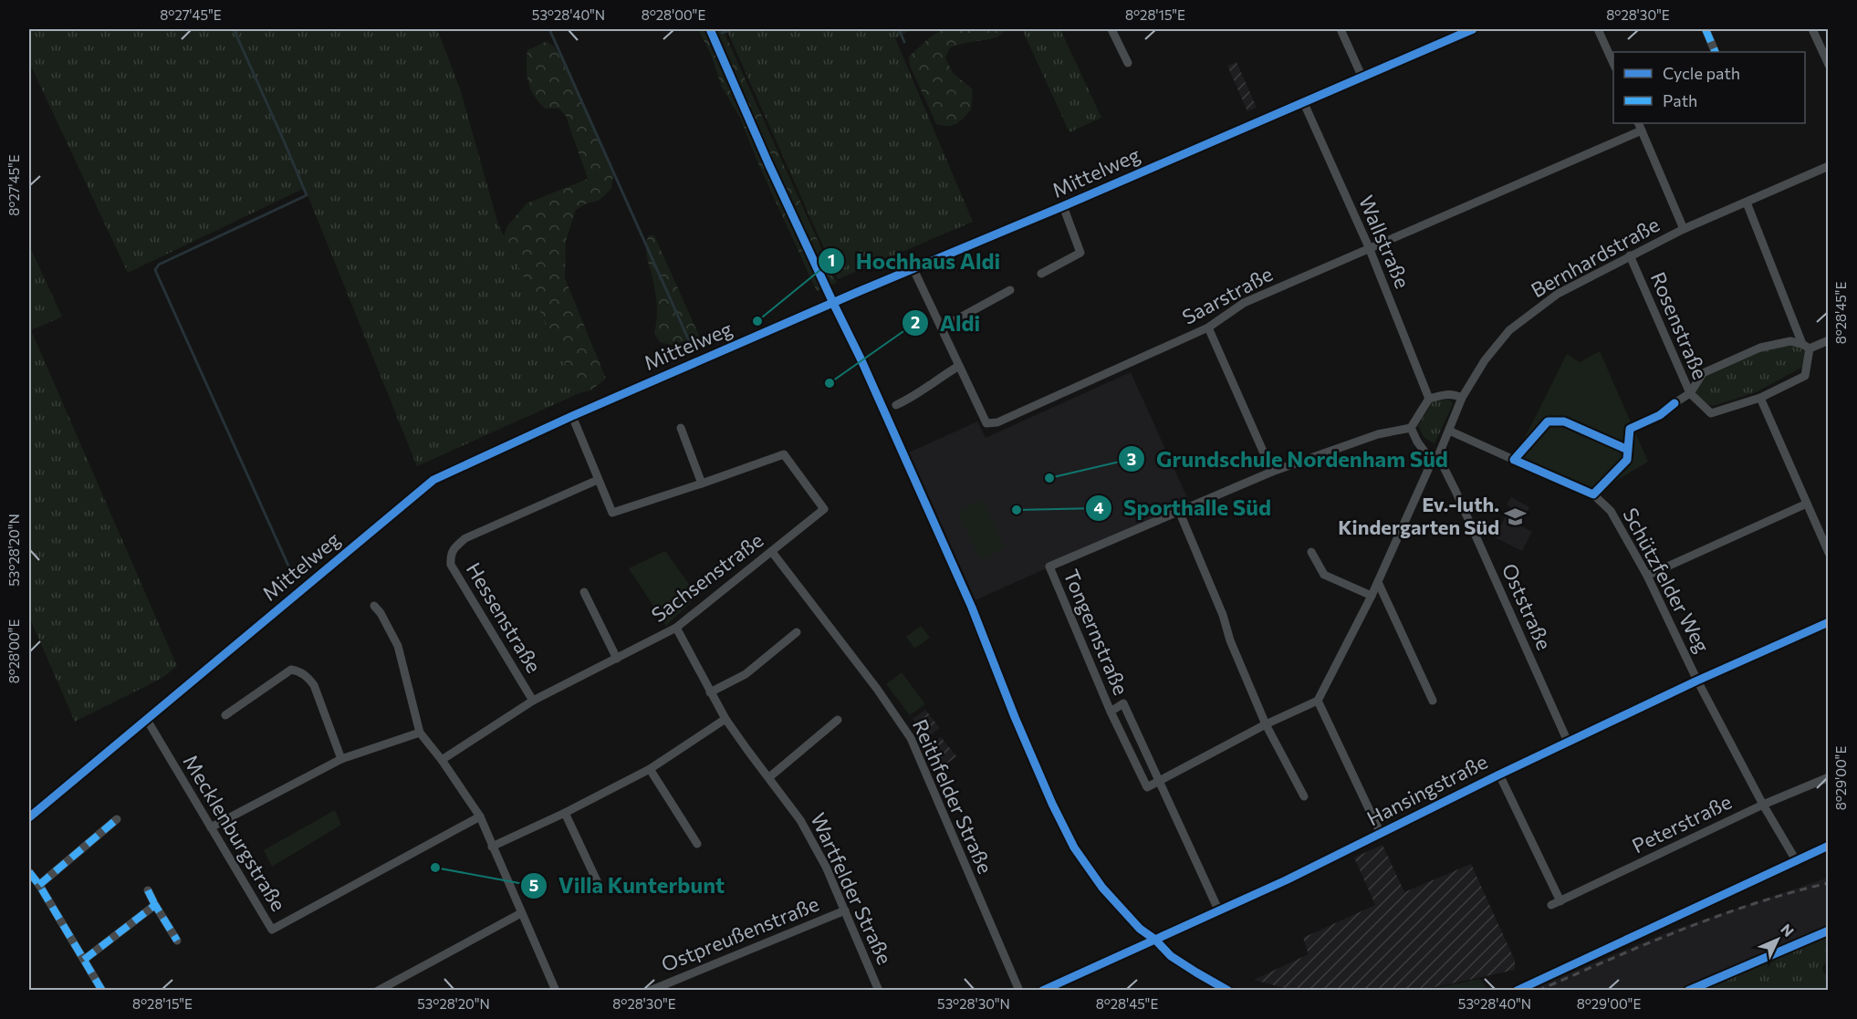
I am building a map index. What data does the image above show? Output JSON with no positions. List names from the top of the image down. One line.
{"streets":{"street":["Mittelweg","Wallstraße","Bernhardstraße","Saarstraße","Rosenstraße","Sachsenstraße","Schützfelder Weg","Oststraße","Hessenstraße","Tongernstraße","Hansingstraße","Reithfelder Straße","Peterstraße","Mecklenburgstraße","Wartfelder Straße","Ostpreußenstraße"]},"crossings":[["Mittelweg","Wallstraße"],["Mittelweg","Saarstraße"],["Mittelweg","Sachsenstraße"],["Mittelweg","Mecklenburgstraße"],["Wallstraße","Saarstraße"],["Bernhardstraße","Rosenstraße"],["Bernhardstraße","Oststraße"],["Sachsenstraße","Hessenstraße"],["Sachsenstraße","Reithfelder Straße"],["Sachsenstraße","Wartfelder Straße"],["Schützfelder Weg","Hansingstraße"],["Schützfelder Weg","Peterstraße"],["Oststraße","Hansingstraße"],["Tongernstraße","Hansingstraße"],["Wartfelder Straße","Ostpreußenstraße"]],"places":{"other":["Hochhaus Aldi","Aldi","Grundschule Nordenham Süd","Sporthalle Süd","Villa Kunterbunt"],"school or university":["Ev.-luth. Kindergarten Süd"]},"legend":["Cycle path","Path"],"north":"top right","coordinates":["8°27'45\"E","53°28'40\"N","8°28'00\"E","8°28'15\"E","8°28'30\"E","8°28'45\"E","53°28'20\"N","8°29'00\"E","53°28'30\"N"]}
